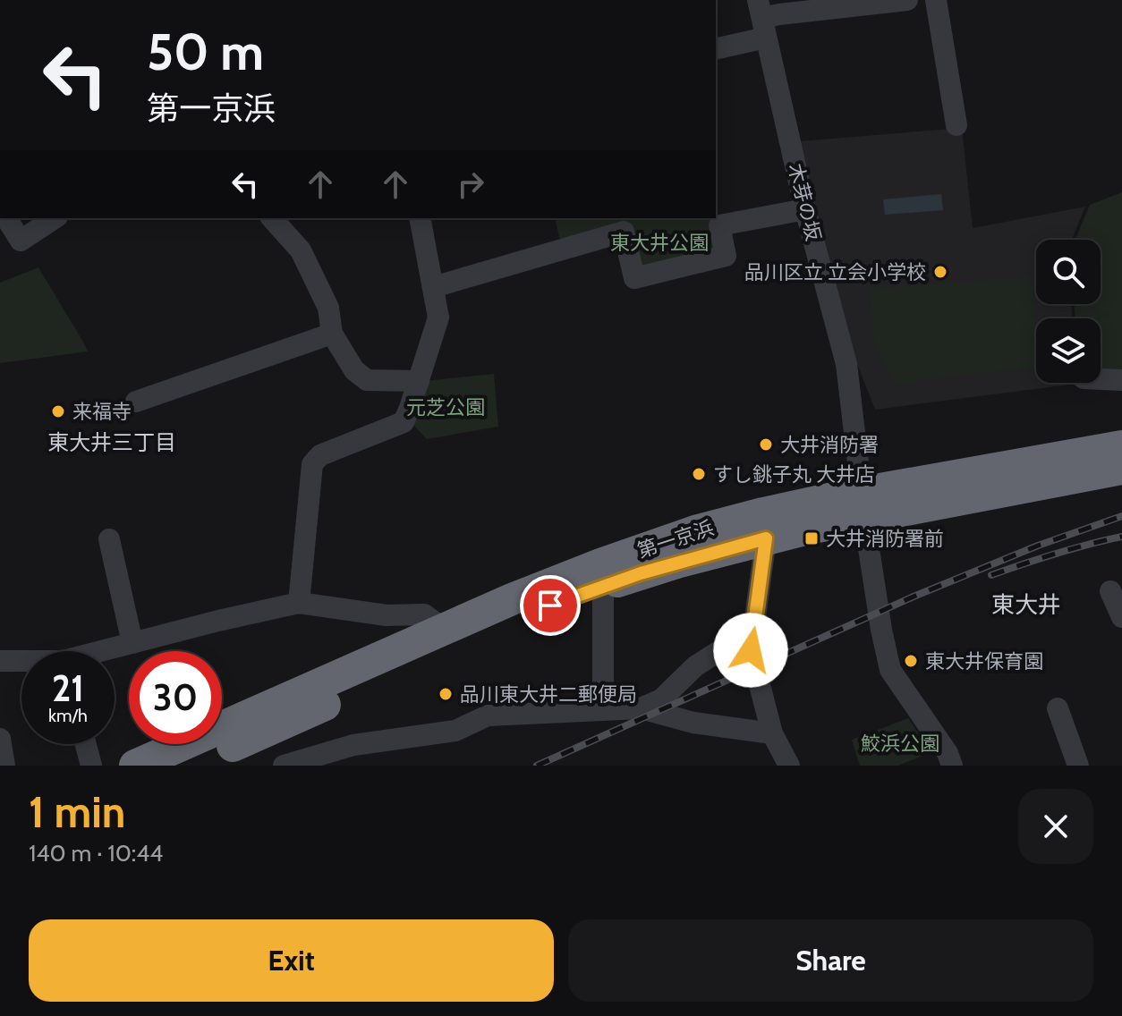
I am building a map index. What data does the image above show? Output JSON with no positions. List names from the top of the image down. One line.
{"streets":{"highway":["第一京浜"],"street":["木芽の坂"]},"crossings":[["木芽の坂","第一京浜"]],"districts":["東大井三丁目","東大井"],"parks":["東大井公園","元芝公園","鮫浜公園"],"places":{"other":["品川区立 立会小学校","来福寺","大井消防署","すし銚子丸 大井店","東大井保育園","品川東大井二郵便局"],"transit":["大井消防署前"]},"page":{"turn":["50 m","第一京浜"],"speed":"21 km/h","limit":"30","heading":["1 min","140 m · 10:44"],"buttons":["Exit","Share"]}}
